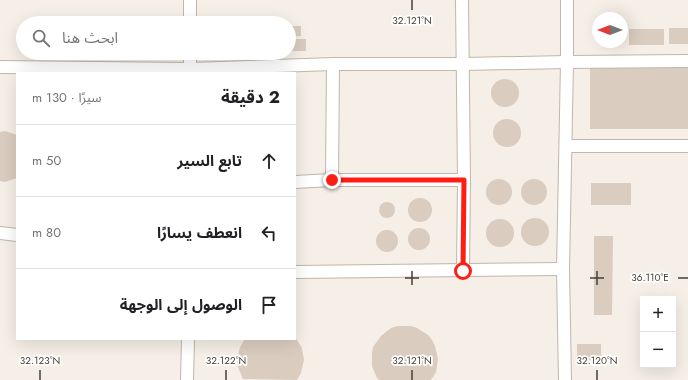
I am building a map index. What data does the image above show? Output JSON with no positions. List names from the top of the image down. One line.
{"north":"left","page":{"search":"ابحث هنا","heading":["2 دقيقة","سيرًا · 130 m"],"list":[["تابع السير","50 m"],["انعطف يسارًا","80 m"],"الوصول إلى الوجهة"],"map_buttons":["+","−"]},"coordinates":["32.121°N","36.110°E","32.123°N","32.122°N","32.120°N"]}
